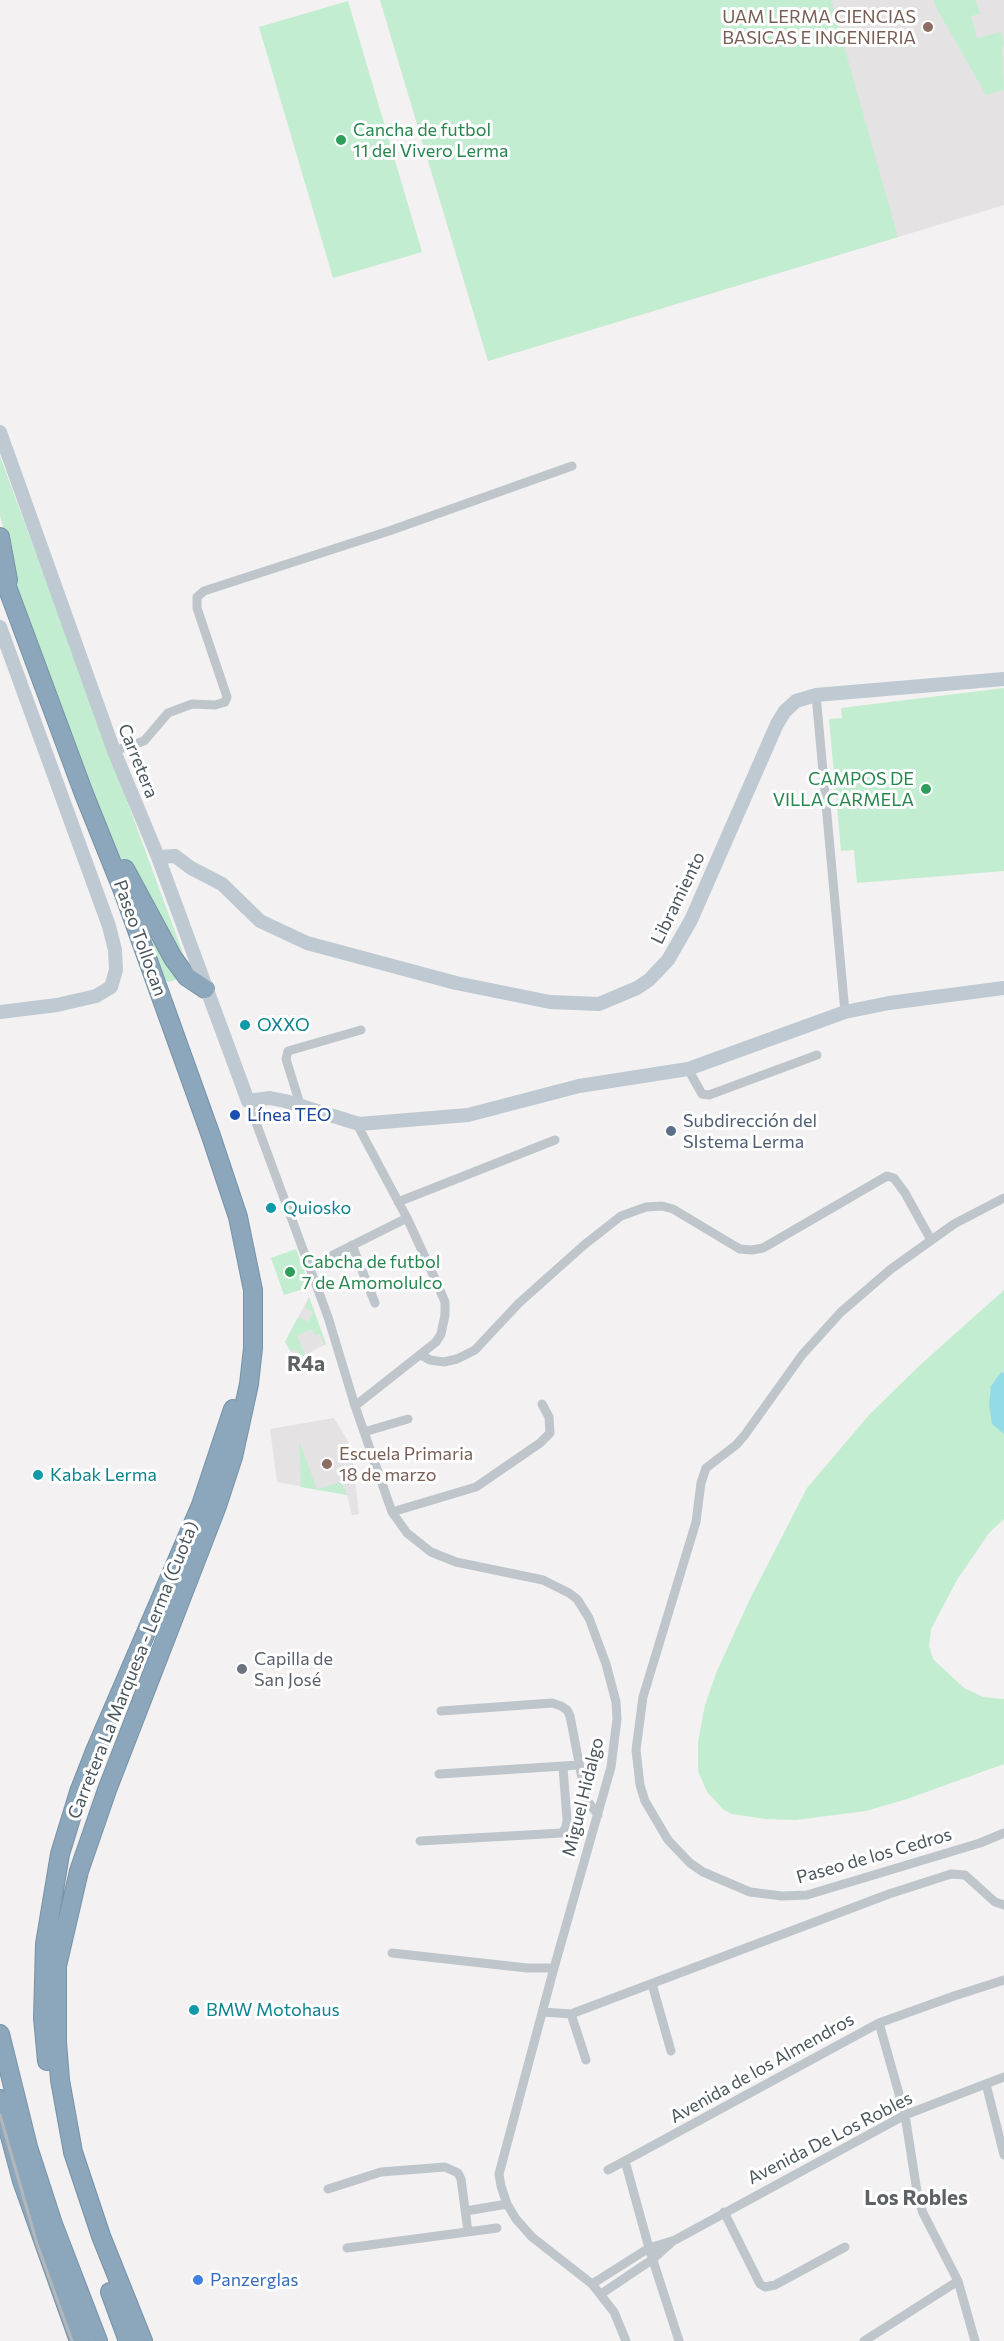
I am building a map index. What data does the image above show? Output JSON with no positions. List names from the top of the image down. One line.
{"streets":{"highway":["Paseo Tollocan","Carretera La Marquesa - Lerma (Cuota)"],"main road":["Carretera","Libramiento"],"street":["Miguel Hidalgo","Paseo de los Cedros","Avenida de los Almendros","Avenida De Los Robles"]},"crossings":[["Carretera","Libramiento"],["Carretera","Miguel Hidalgo"],["Paseo Tollocan","Carretera La Marquesa - Lerma (Cuota)"],["Miguel Hidalgo","Avenida De Los Robles"],["Avenida de los Almendros","Avenida De Los Robles"]],"districts":["R4a","Los Robles"],"places":["UAM LERMA CIENCIAS BASICAS E INGENIERIA","Cancha de futbol 11 del Vivero Lerma","CAMPOS DE VILLA CARMELA","OXXO","Línea TEO","Subdirección del SIstema Lerma","Quiosko","Cabcha de futbol 7 de Amomolulco","Escuela Primaria 18 de marzo","Kabak Lerma","Capilla de San José","BMW Motohaus","Panzerglas"]}
